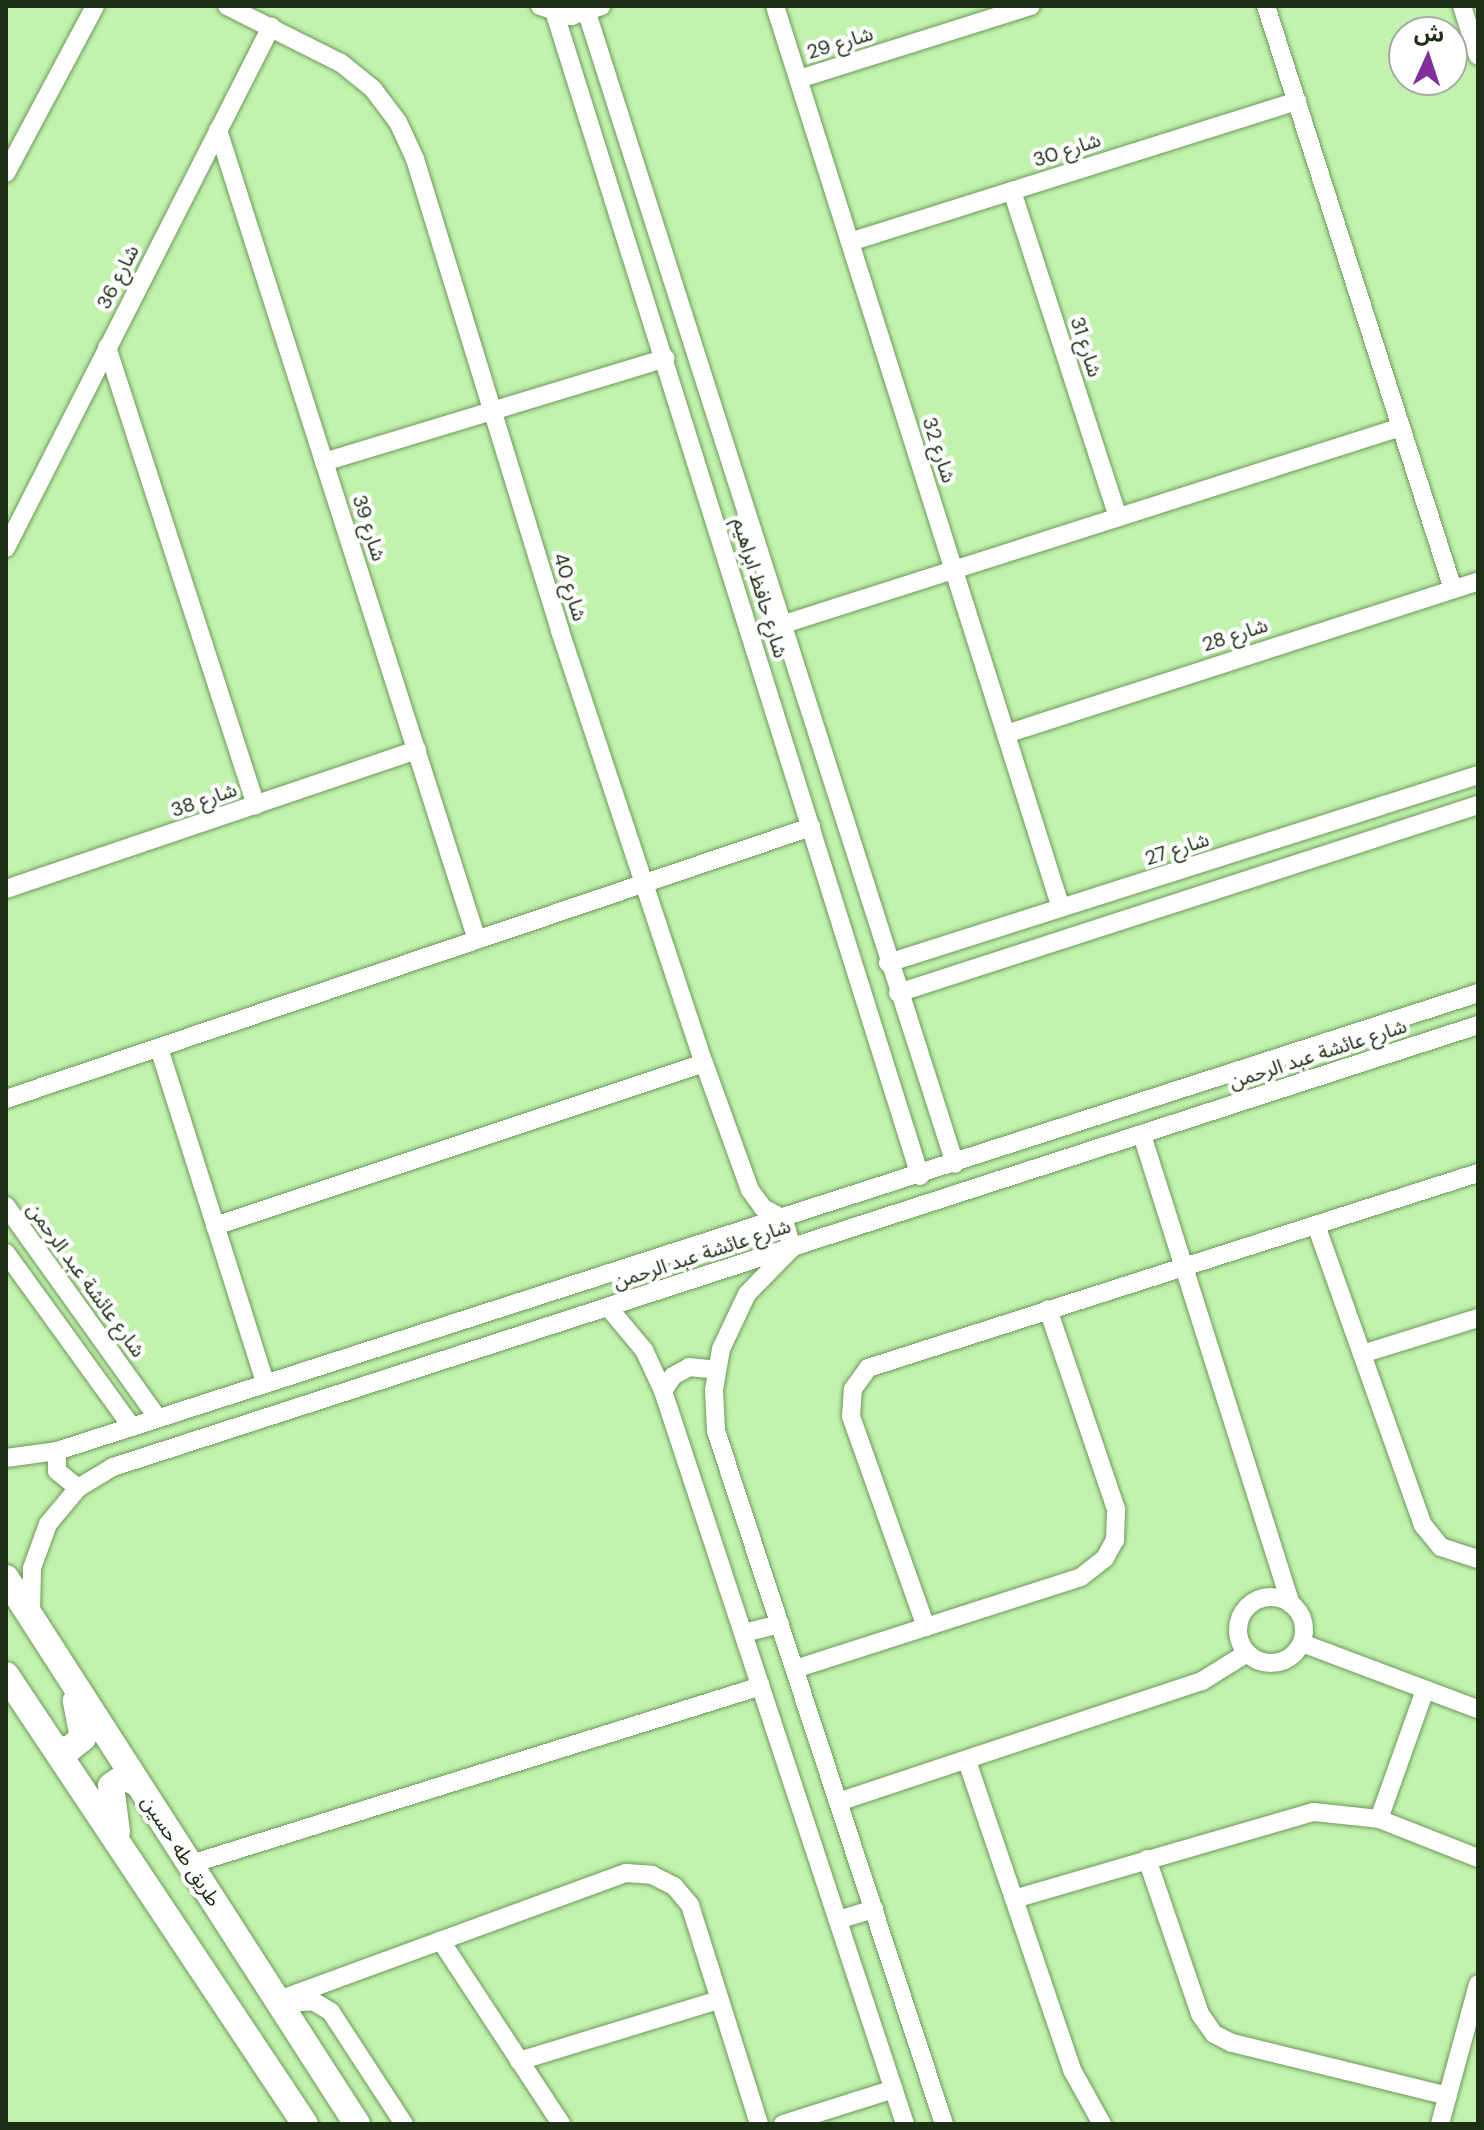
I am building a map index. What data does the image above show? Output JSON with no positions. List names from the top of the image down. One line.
{"streets":{"main road":["طريق طه حسين"],"street":["شارع 29","شارع 30","شارع 36","شارع 31","شارع 32","شارع 39","شارع 40","شارع حافظ ابراهيم","شارع 28","شارع 38","شارع 27","شارع عائشة عبد الرحمن"]},"crossings":[["شارع 29","شارع 32"],["شارع 30","شارع 31"],["شارع 30","شارع 32"],["شارع 36","شارع 39"],["شارع 36","شارع 40"],["شارع 32","شارع 28"],["شارع 32","شارع 27"],["شارع 39","شارع 38"],["شارع 40","شارع عائشة عبد الرحمن"],["شارع حافظ ابراهيم","شارع 27"],["شارع حافظ ابراهيم","شارع عائشة عبد الرحمن"],["شارع عائشة عبد الرحمن","طريق طه حسين"]],"north":"top"}
